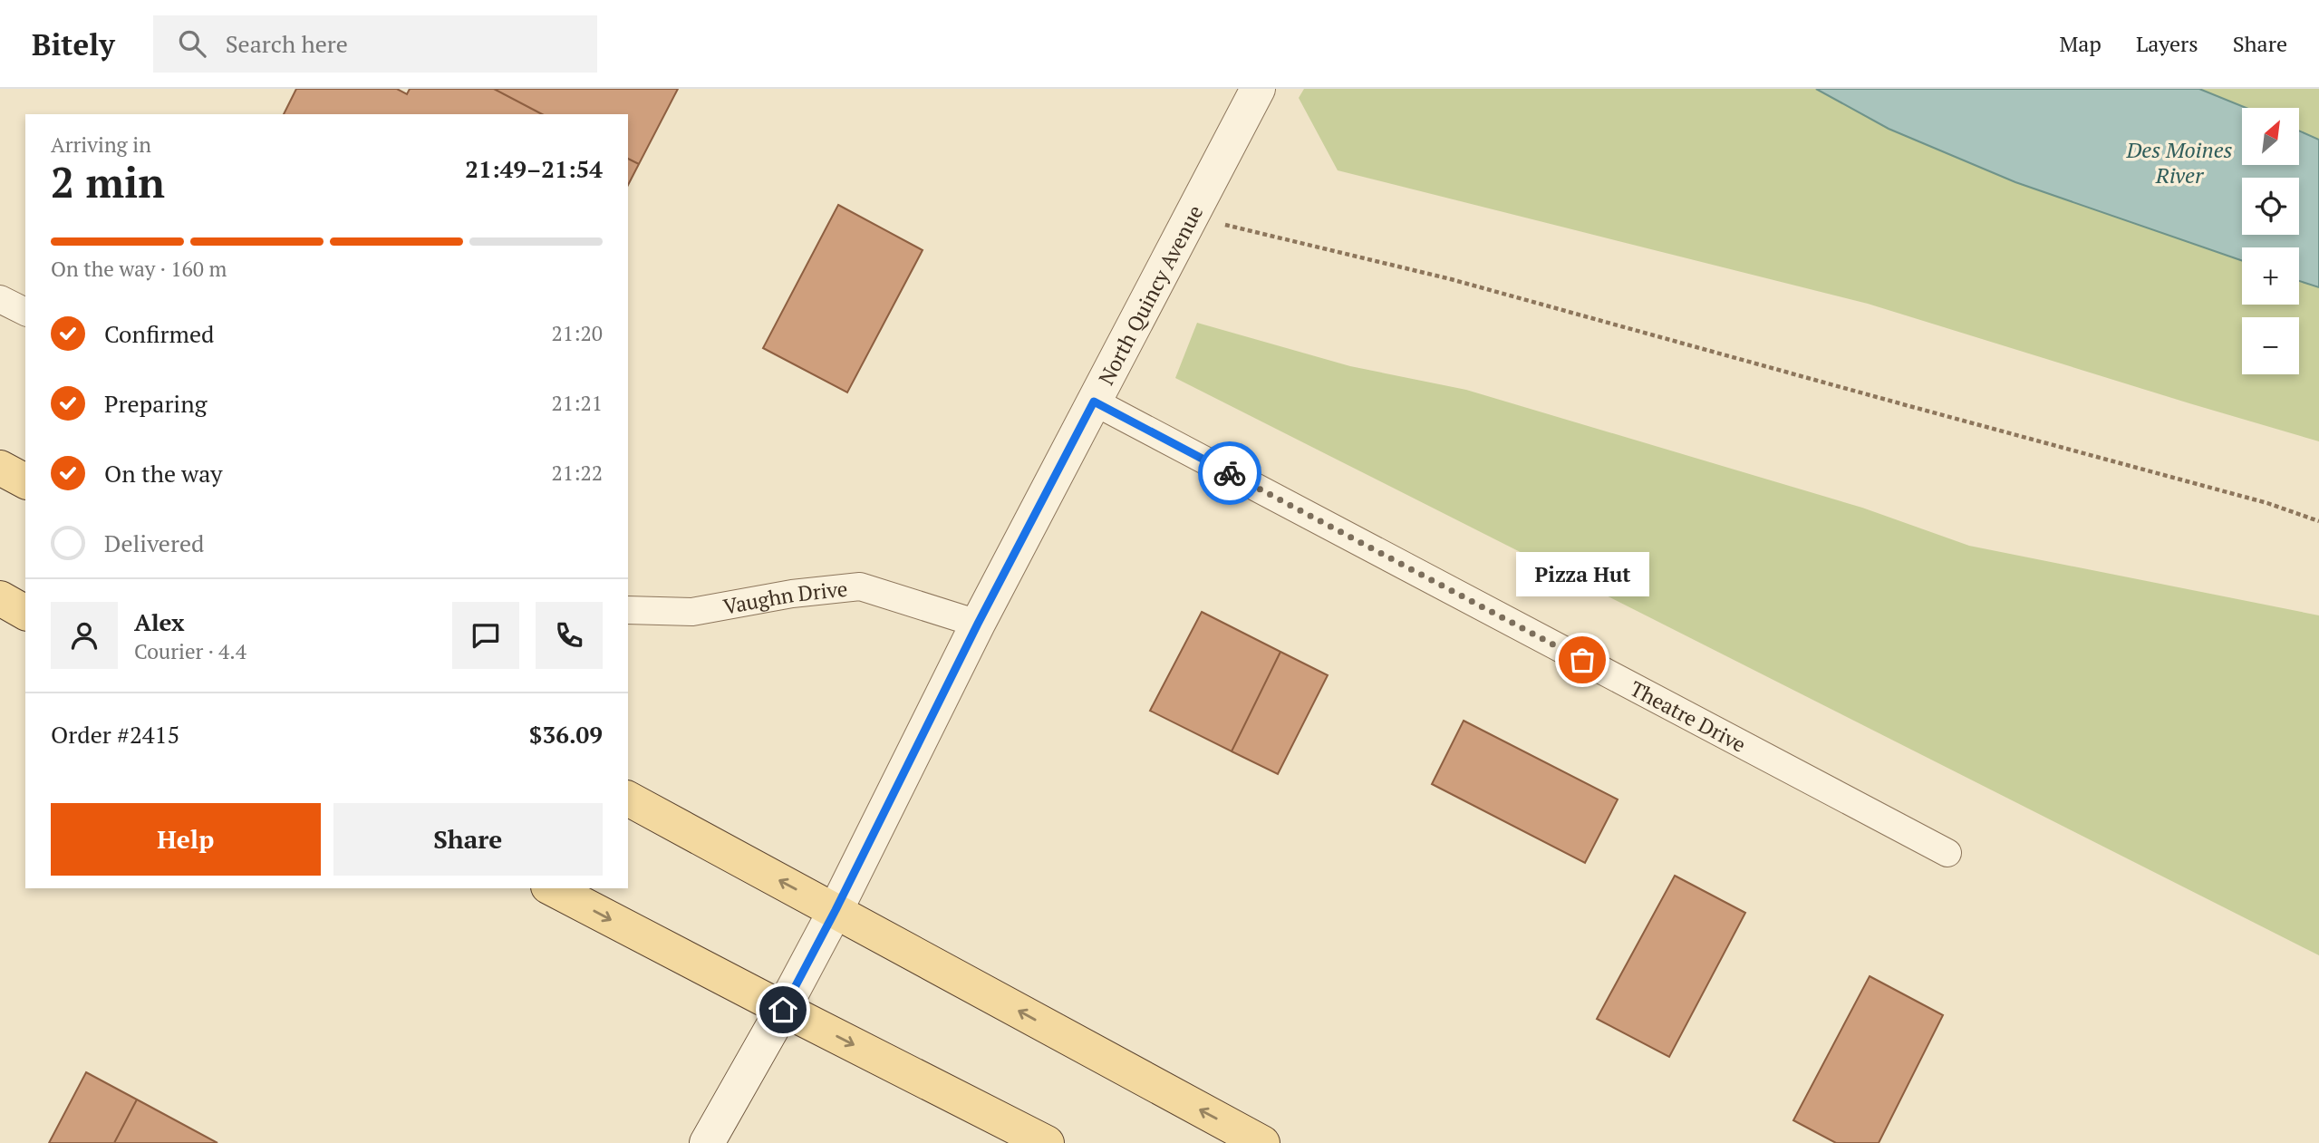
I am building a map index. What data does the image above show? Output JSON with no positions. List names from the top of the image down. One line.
{"streets":{"street":["North Quincy Avenue","Vaughn Drive","Theatre Drive"]},"crossings":[["North Quincy Avenue","Vaughn Drive"],["North Quincy Avenue","Theatre Drive"]],"water":["Des Moines River"],"places":["Pizza Hut"],"north":"top right","page":{"header":"Bitely","search":"Search here","nav":["Map","Layers","Share"],"map_buttons":["+","−"],"heading":["2 min","Arriving in","21:49–21:54"],"panel":["Alex","Courier · 4.4","Order #2415","$36.09"],"bar":"On the way · 160 m","list":[["Confirmed","21:20"],["Preparing","21:21"],["On the way","21:22"],"Delivered"],"bubble":"Pizza Hut","buttons":["Help","Share"]}}
